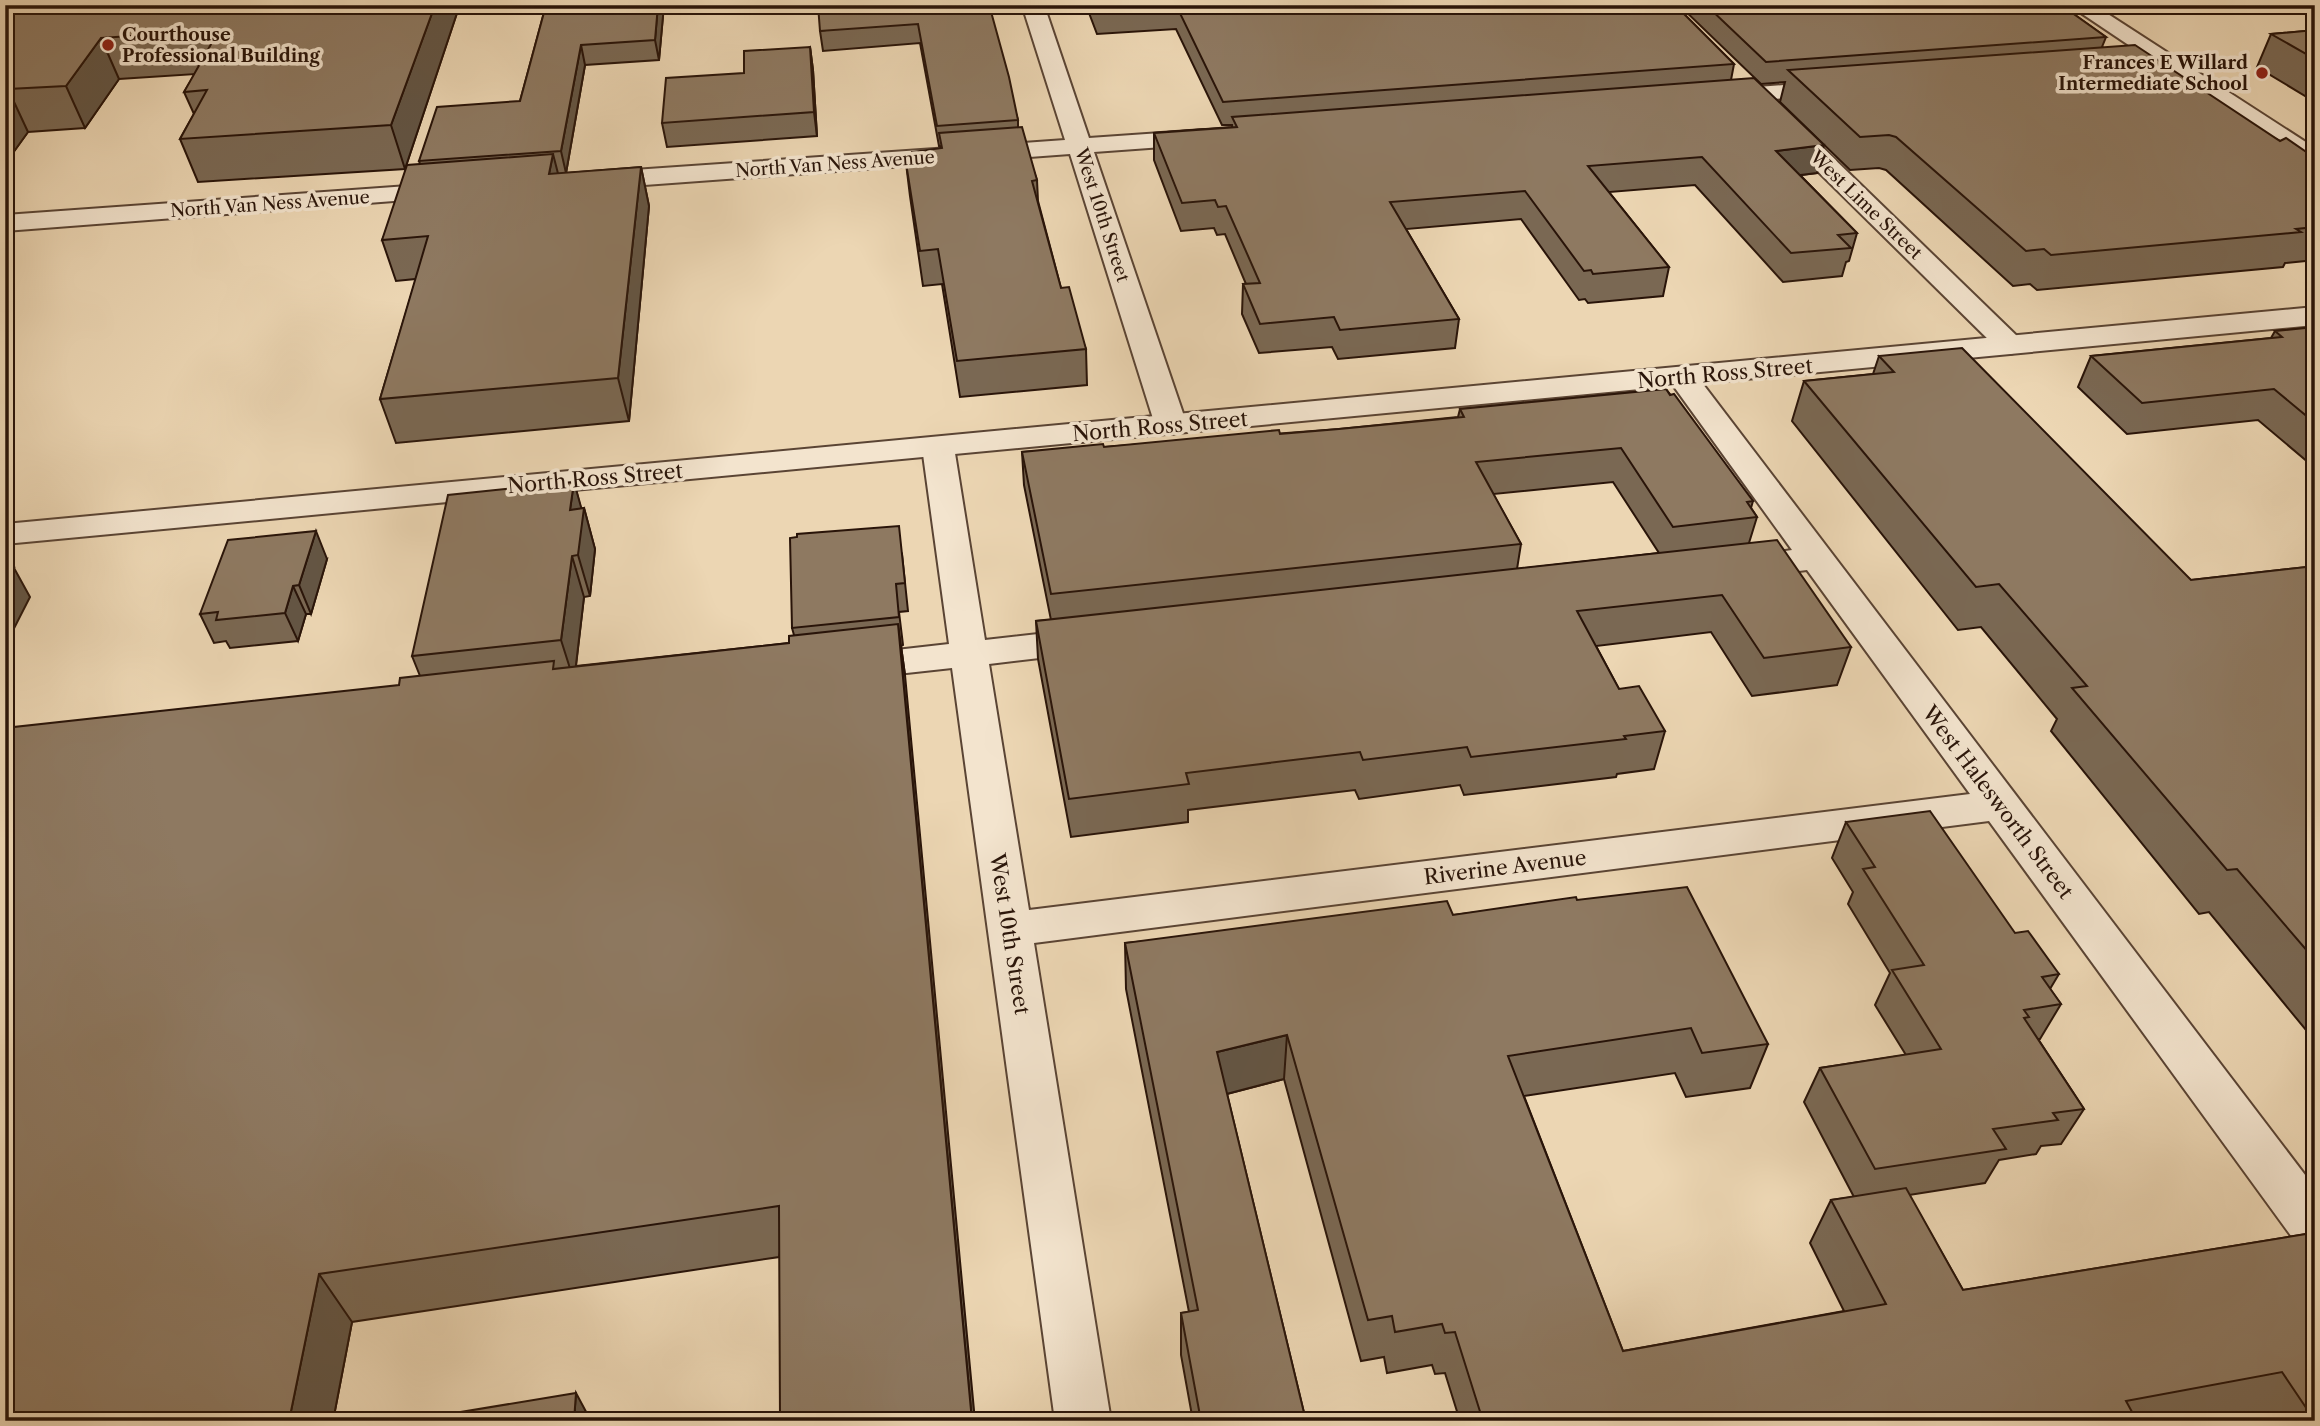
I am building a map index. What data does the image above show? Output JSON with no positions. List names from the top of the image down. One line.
{"streets":{"street":["North Van Ness Avenue","West Lime Street","West 10th Street","North Ross Street","West Halesworth Street","Riverine Avenue"]},"crossings":[["North Van Ness Avenue","West 10th Street"],["West Lime Street","North Ross Street"],["West 10th Street","North Ross Street"],["West 10th Street","Riverine Avenue"],["North Ross Street","West Halesworth Street"],["West Halesworth Street","Riverine Avenue"]],"places":["Courthouse Professional Building","Frances E Willard Intermediate School"]}
